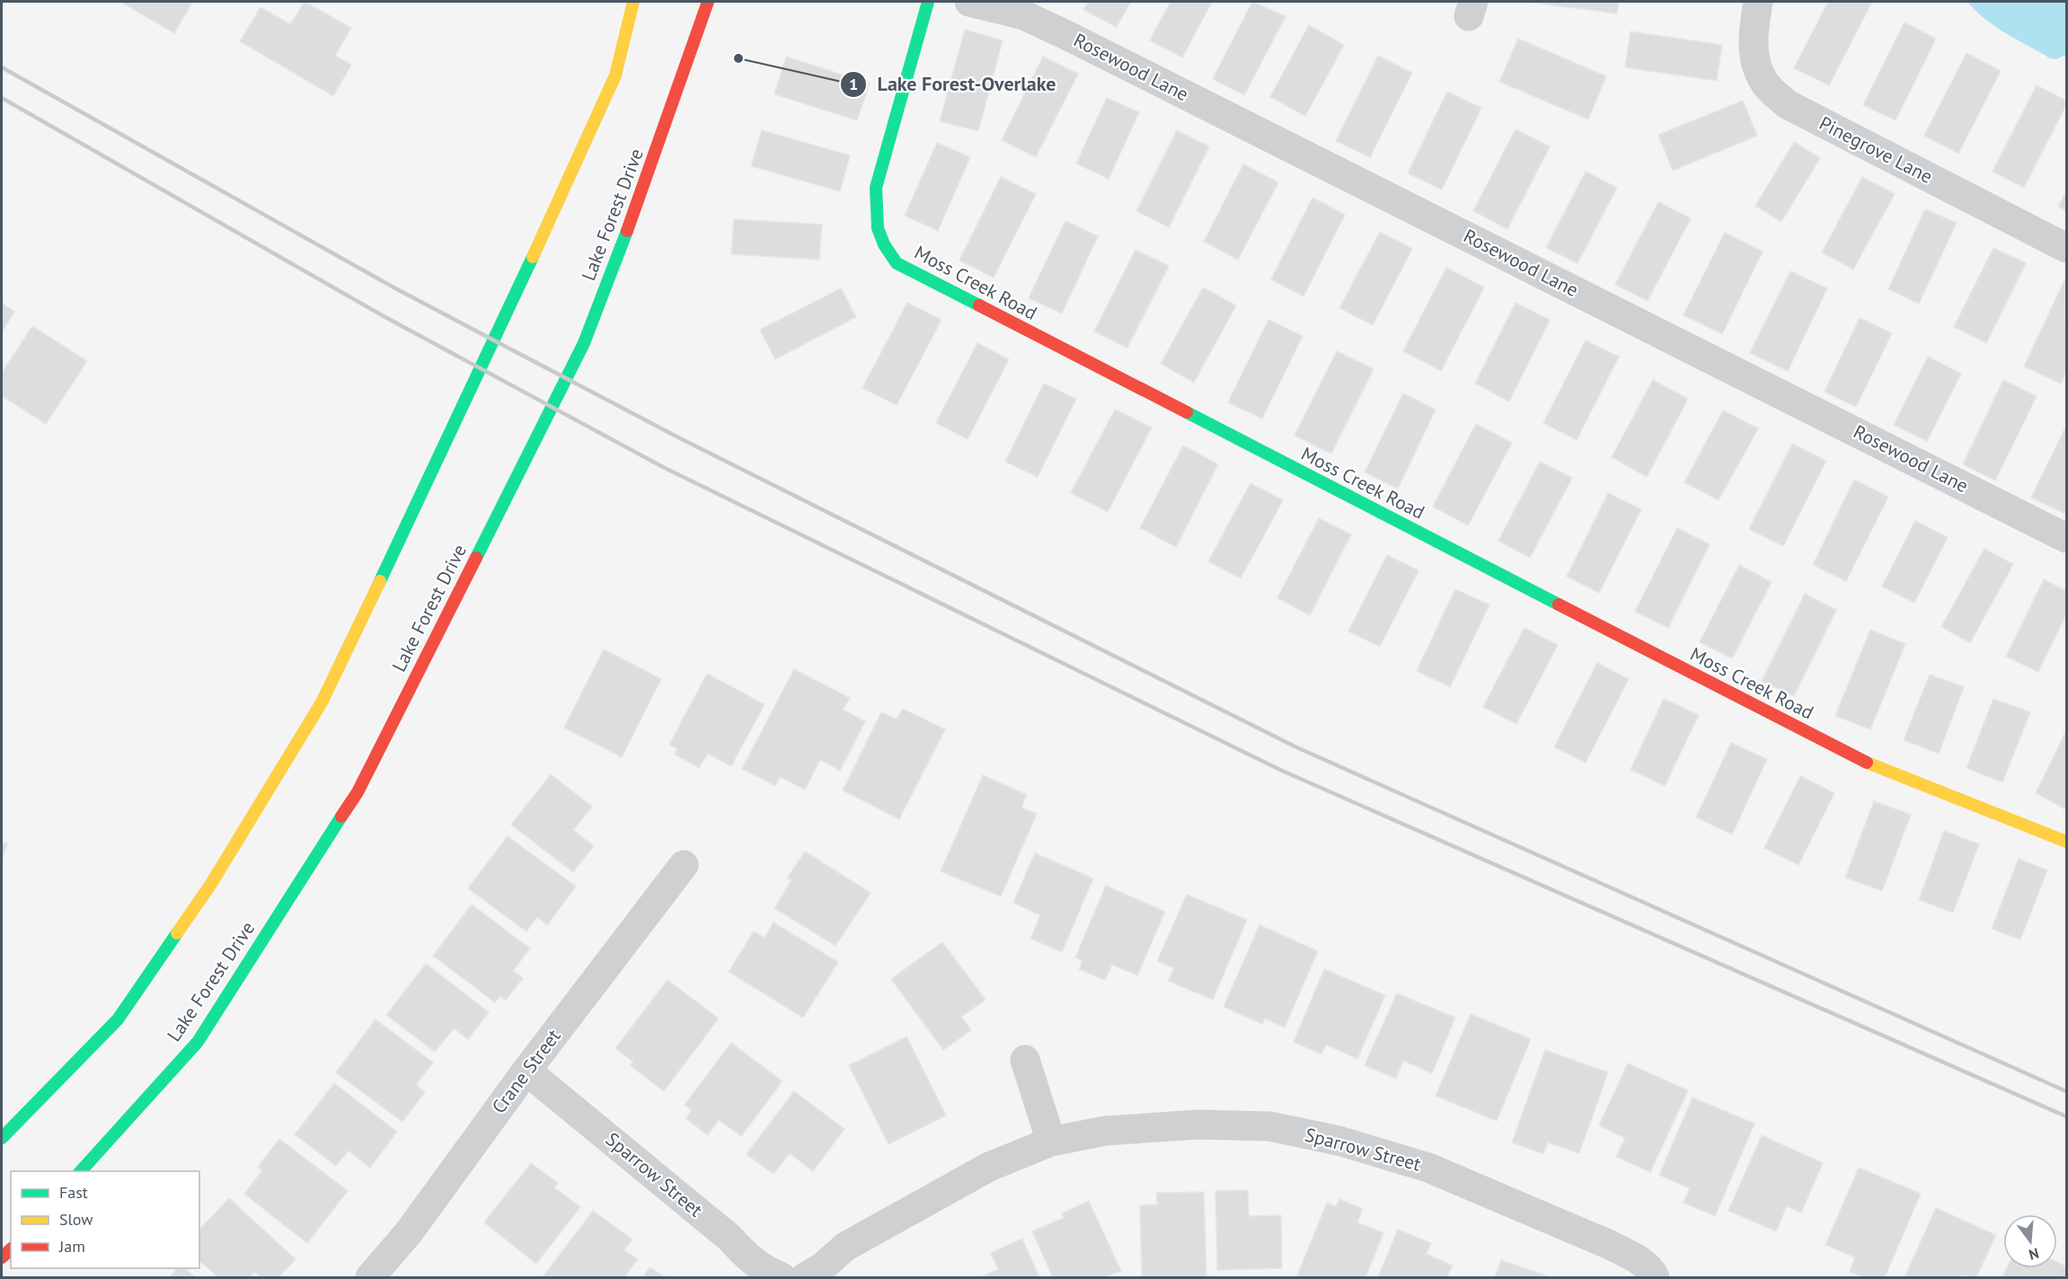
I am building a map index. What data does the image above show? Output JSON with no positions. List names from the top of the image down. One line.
{"streets":{"main road":["Lake Forest Drive","Moss Creek Road"],"street":["Rosewood Lane","Pinegrove Lane","Crane Street","Sparrow Street"]},"crossings":[["Crane Street","Sparrow Street"]],"places":["Lake Forest-Overlake"],"legend":["Fast","Slow","Jam"],"north":"bottom"}
